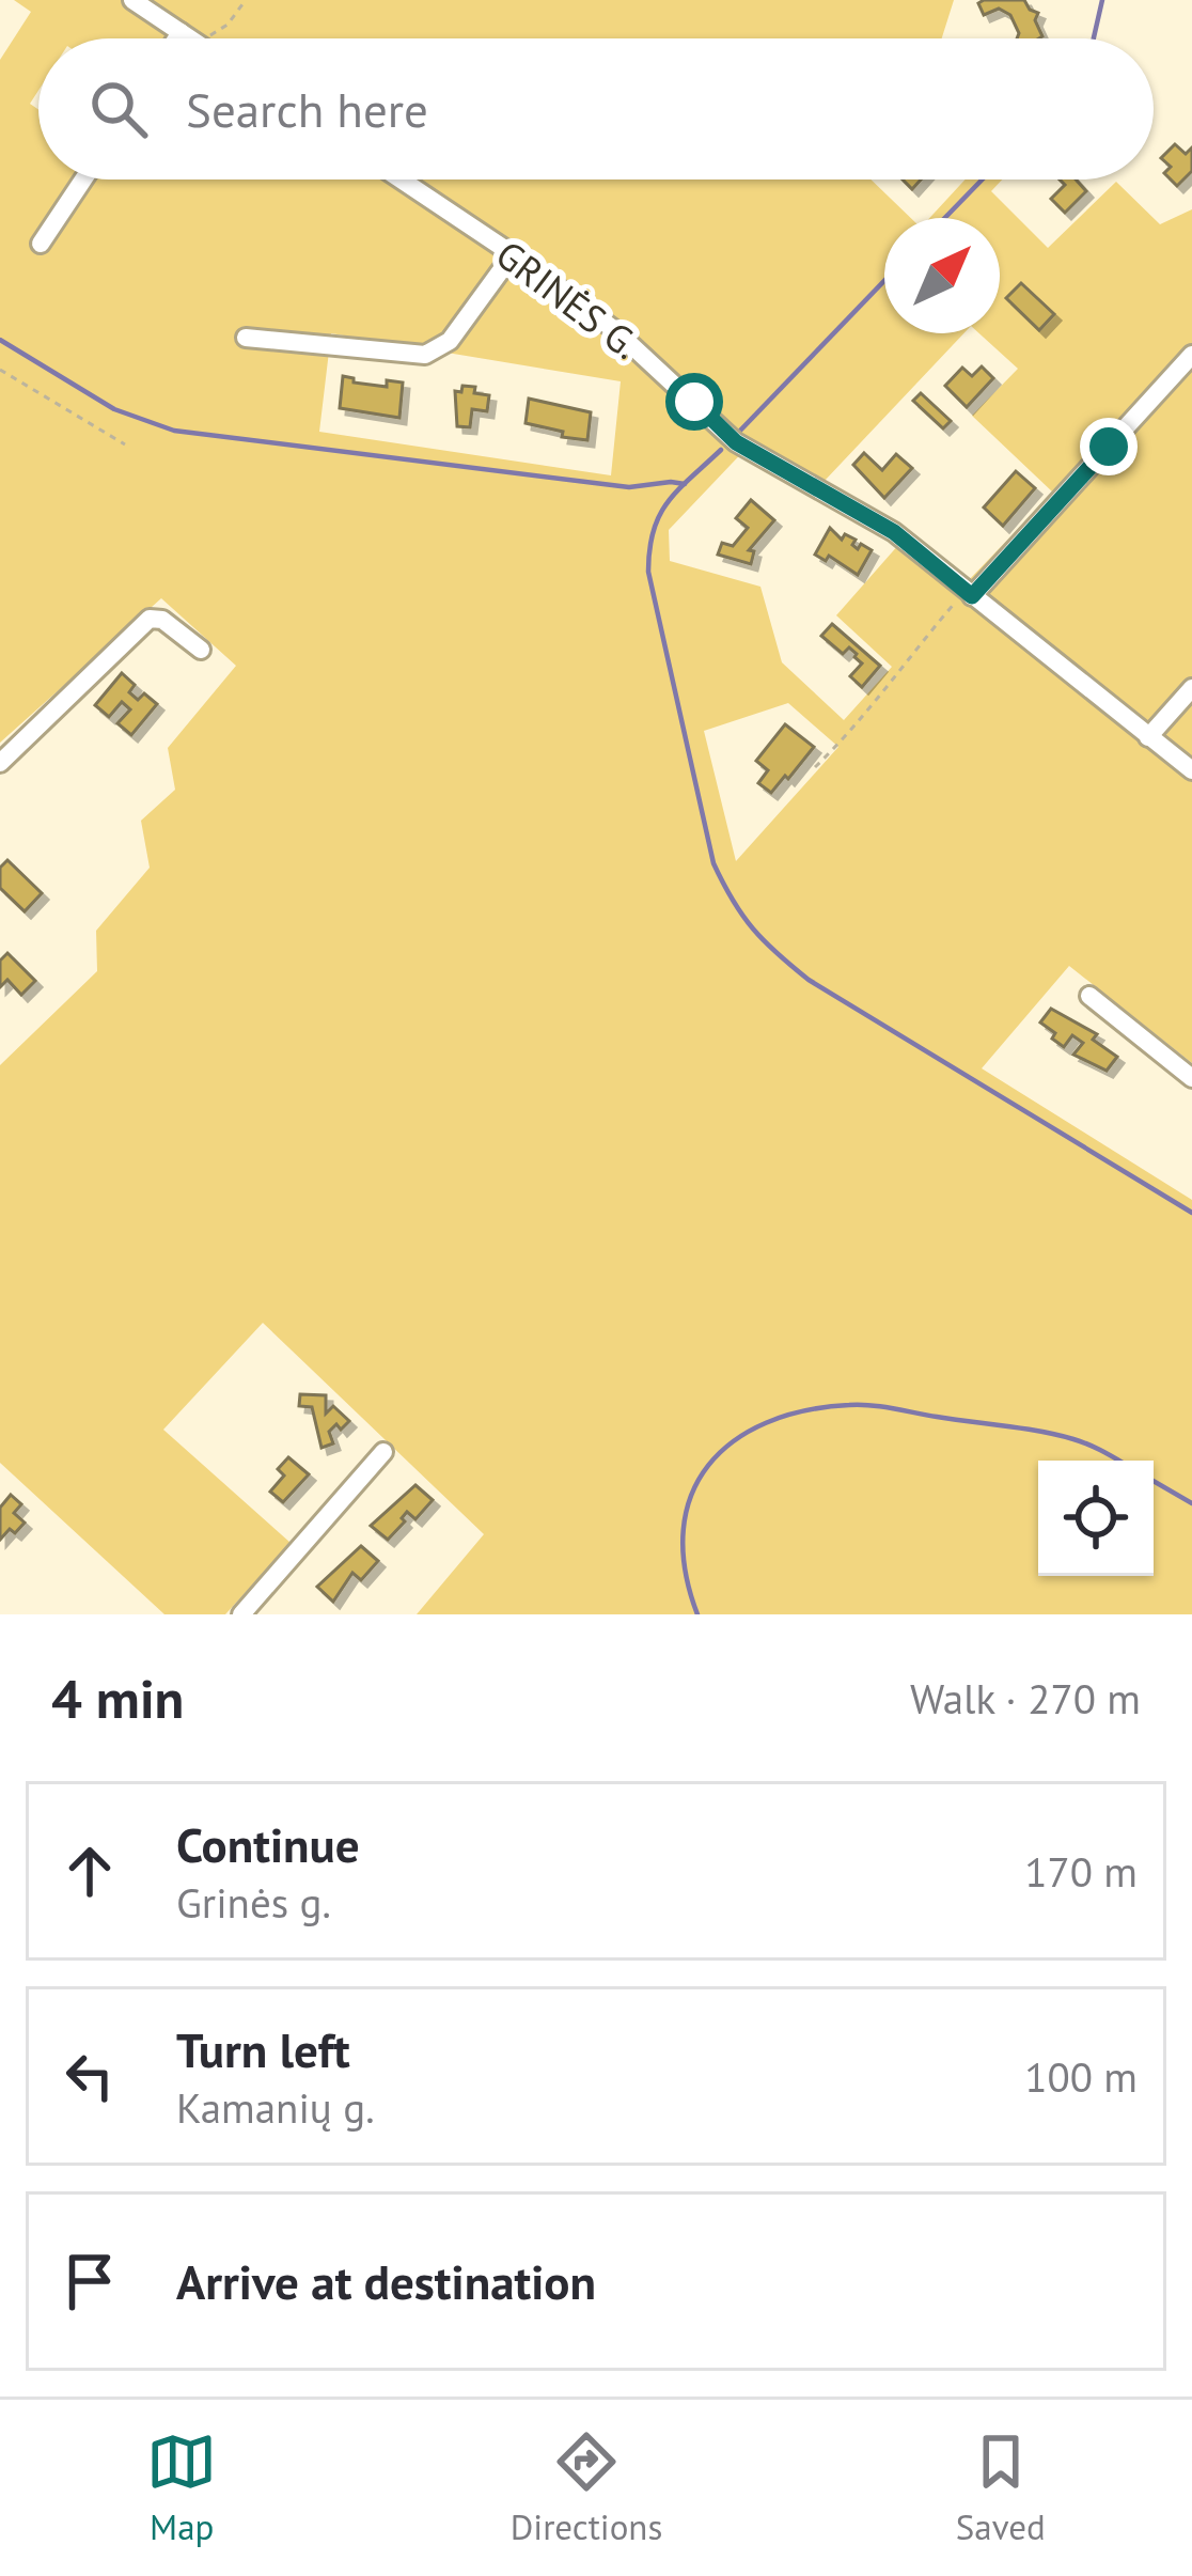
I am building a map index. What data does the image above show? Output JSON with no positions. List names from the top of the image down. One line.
{"streets":{"street":["GRINĖS G."]},"north":"top right","page":{"search":"Search here","heading":["4 min","Walk · 270 m"],"list":[["Continue","Grinės g.","170 m"],["Turn left","Kamanių g.","100 m"],"Arrive at destination"],"nav":["Map","Directions","Saved"]}}
